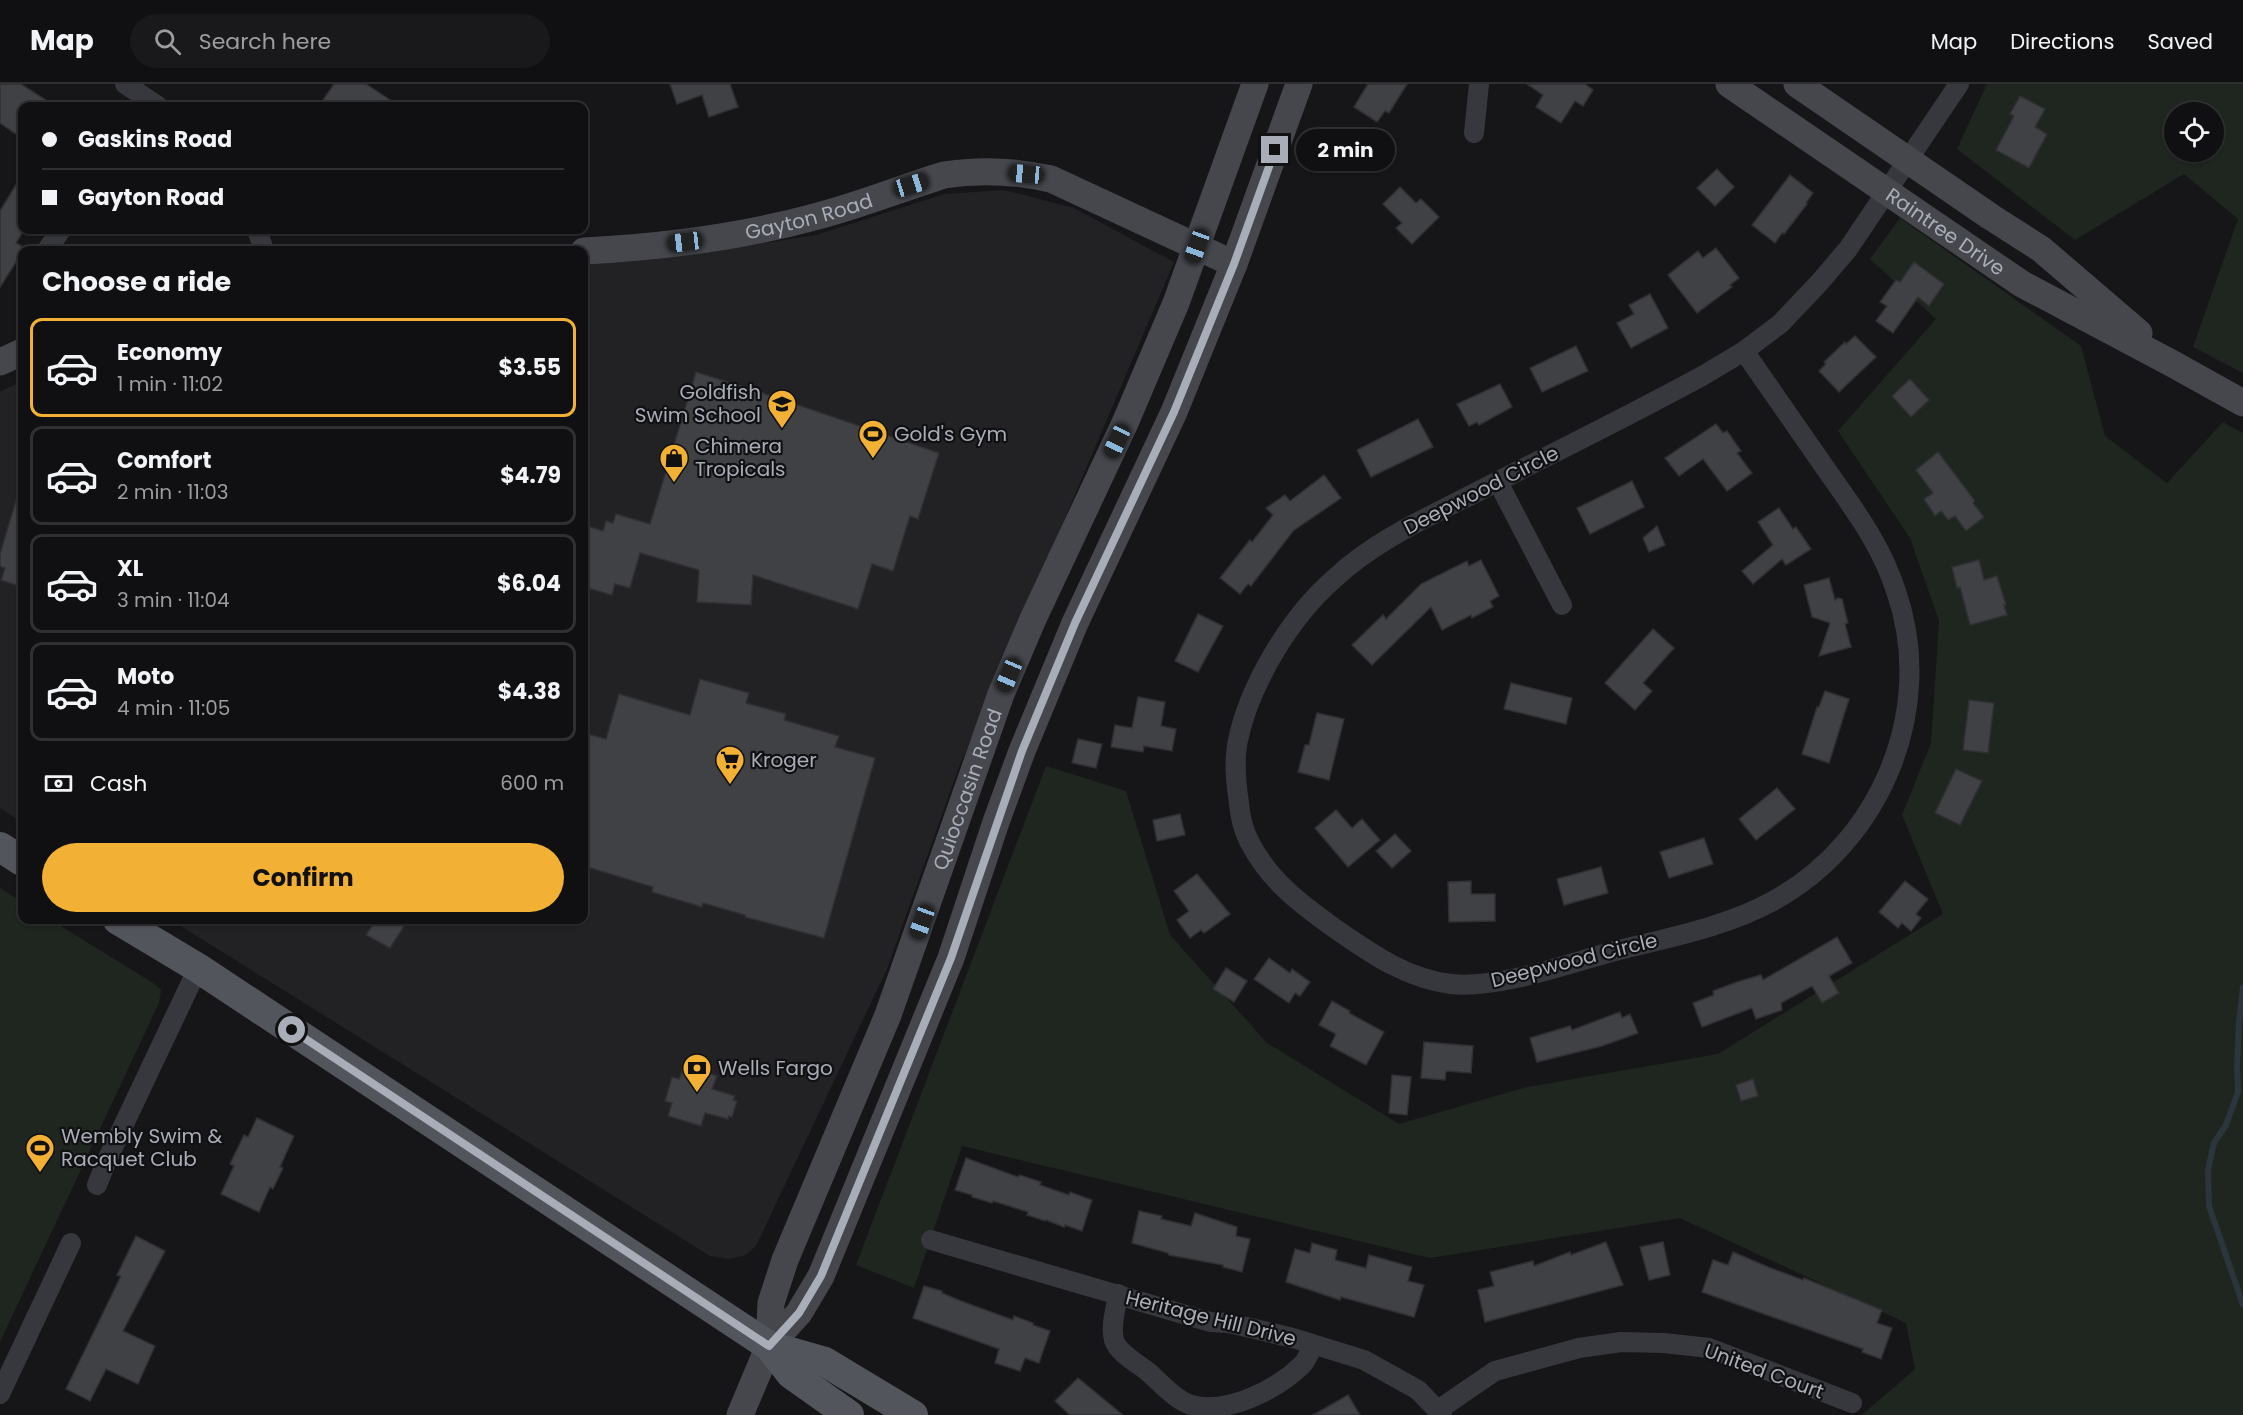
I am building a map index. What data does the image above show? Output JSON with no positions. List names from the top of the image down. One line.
{"streets":{"main road":["Gayton Road","Raintree Drive","Quioccasin Road"],"street":["Deepwood Circle","Heritage Hill Drive","United Court"]},"crossings":[["Gayton Road","Quioccasin Road"],["Raintree Drive","Deepwood Circle"],["Heritage Hill Drive","United Court"]],"places":{"school or university":["Goldfish Swim School"],"sports":["Gold's Gym","Wembly Swim & Racquet Club"],"shop":["Chimera Tropicals"],"supermarket":["Kroger"],"bank":["Wells Fargo"]},"page":{"header":"Map","search":"Search here","nav":["Map","Directions","Saved"],"banner":["Gaskins Road","Gayton Road"],"bubble":"2 min","heading":"Choose a ride","list":[{"name":"Economy","note":"1 min · 11:02","value":"$3.55"},{"name":"Comfort","note":"2 min · 11:03","value":"$4.79"},{"name":"XL","note":"3 min · 11:04","value":"$6.04"},{"name":"Moto","note":"4 min · 11:05","value":"$4.38"}],"pay":["Cash","600 m"],"buttons":"Confirm"}}
